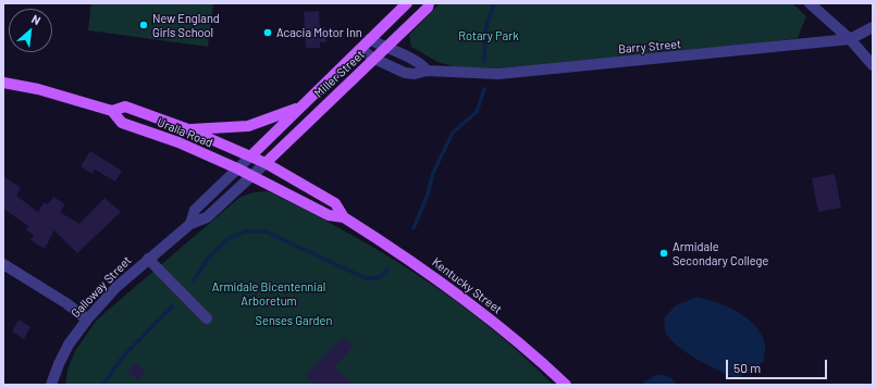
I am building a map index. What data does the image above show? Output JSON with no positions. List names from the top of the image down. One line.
{"streets":{"main road":["Miller Street","Uralla Road","Kentucky Street"],"street":["Barry Street","Galloway Street"]},"crossings":[["Barry Street","Miller Street"],["Miller Street","Uralla Road"],["Miller Street","Kentucky Street"],["Miller Street","Galloway Street"],["Uralla Road","Kentucky Street"],["Uralla Road","Galloway Street"],["Kentucky Street","Galloway Street"]],"parks":["Rotary Park","Armidale Bicentennial Arboretum","Senses Garden"],"places":["New England Girls School","Acacia Motor Inn","Armidale Secondary College"],"scale_bar":"50 m","north":"top right"}
